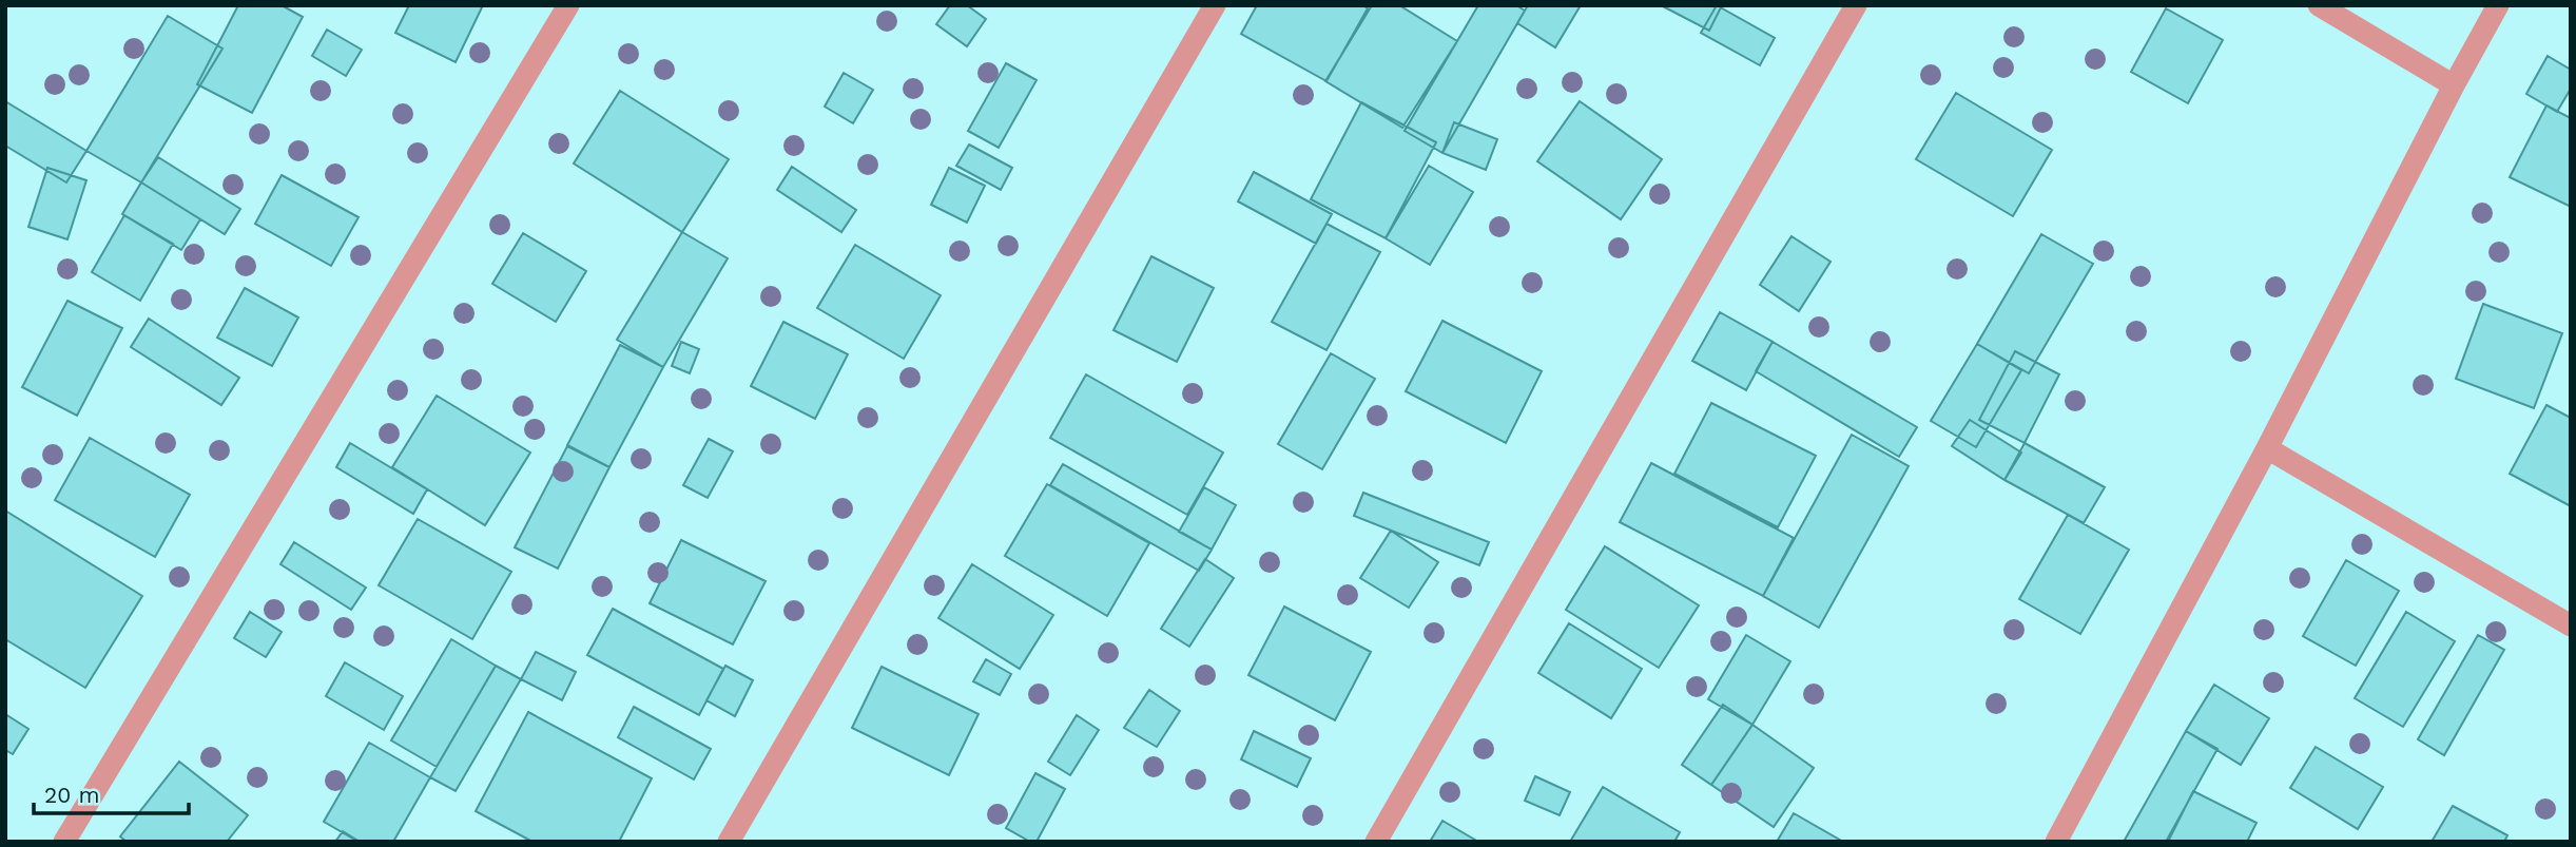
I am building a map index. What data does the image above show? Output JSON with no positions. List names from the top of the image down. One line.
{"scale_bar":"20 m"}
